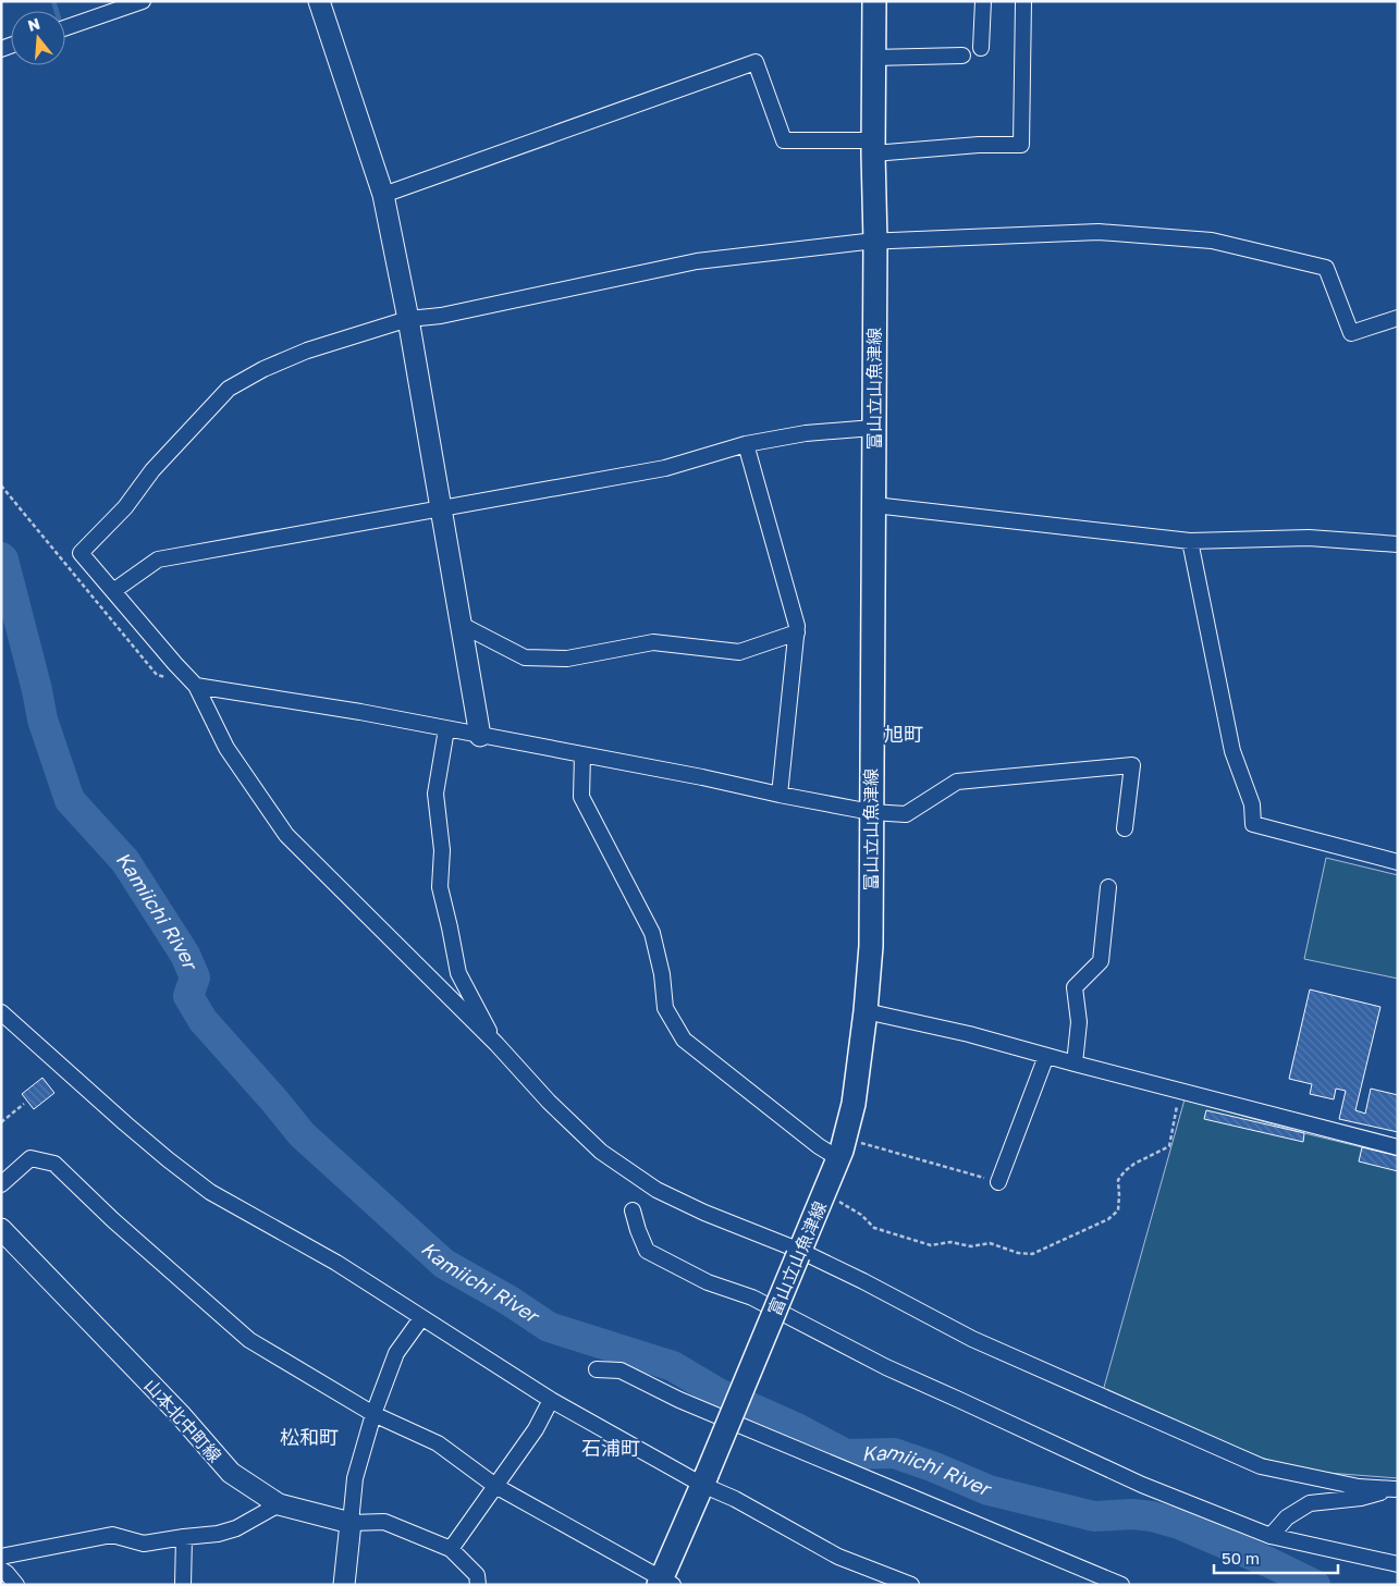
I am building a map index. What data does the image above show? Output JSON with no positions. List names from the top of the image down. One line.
{"streets":{"main road":["富山立山魚津線"],"street":["山本北中町線"]},"districts":["旭町","松和町","石浦町"],"water":["Kamiichi River"],"scale_bar":"50 m","north":"top"}
